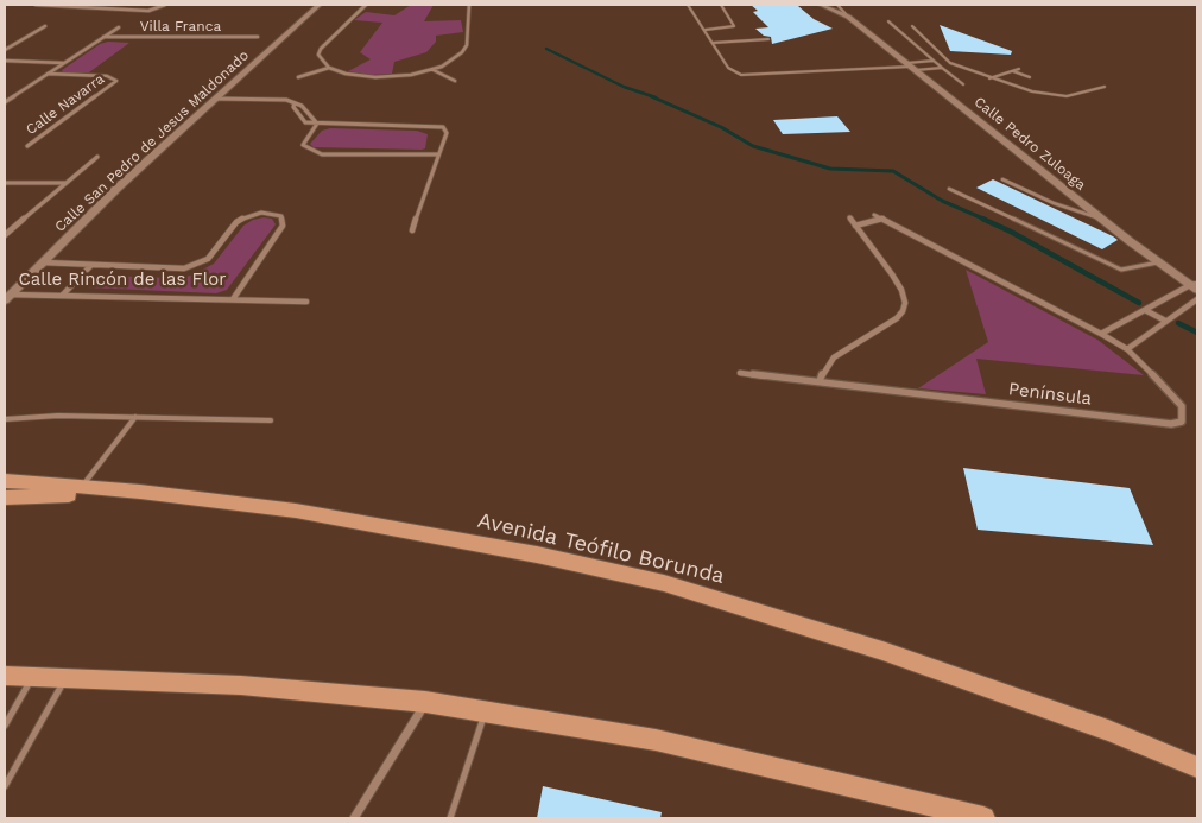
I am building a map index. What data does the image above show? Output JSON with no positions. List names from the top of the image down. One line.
{"streets":{"main road":["Avenida Teófilo Borunda"],"street":["Villa Franca","Calle Navarra","Calle San Pedro de Jesus Maldonado","Calle Pedro Zuloaga","Calle Rincón de las Flor","Península"]},"crossings":[["Calle San Pedro de Jesus Maldonado","Calle Rincón de las Flor"]]}
